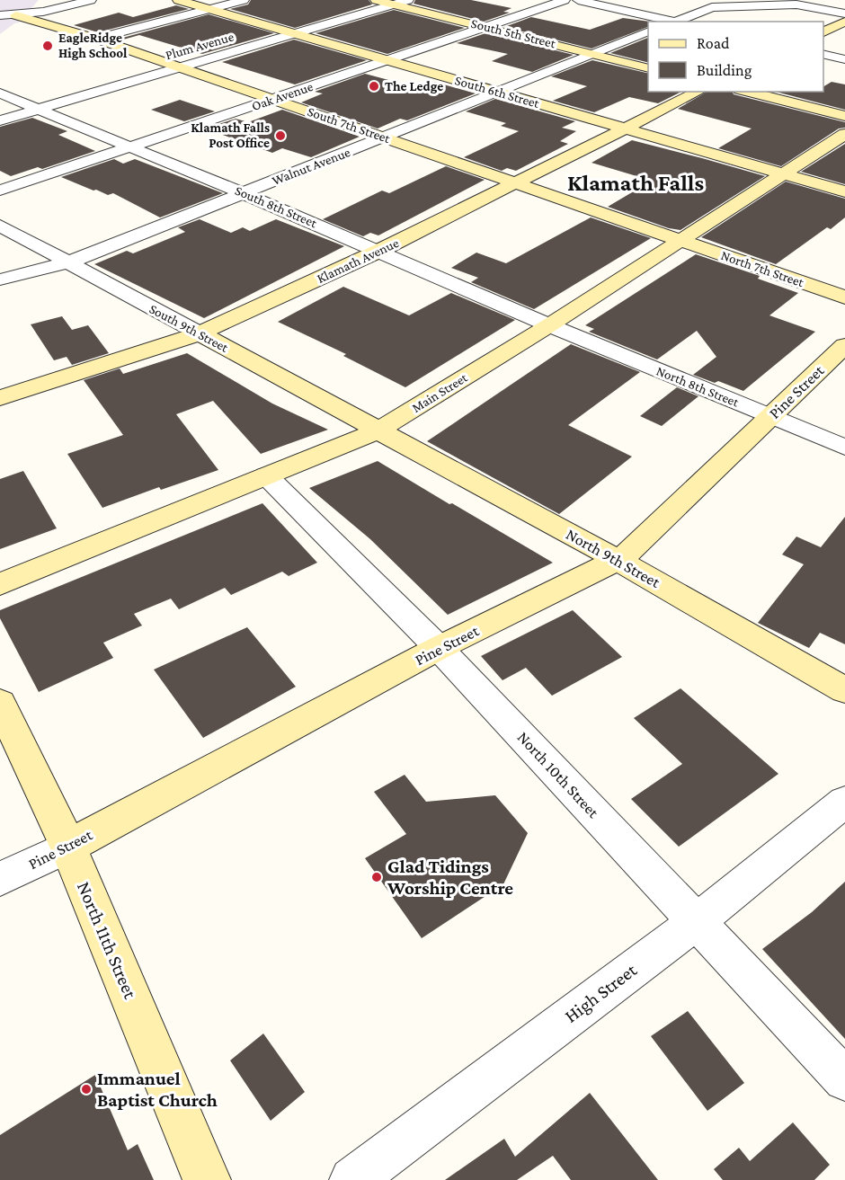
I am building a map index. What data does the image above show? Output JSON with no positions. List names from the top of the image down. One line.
{"streets":{"main road":["South 5th Street","South 6th Street","South 7th Street","Klamath Avenue","North 7th Street","South 9th Street","Pine Street","Main Street","North 9th Street","North 11th Street"],"street":["Plum Avenue","Oak Avenue","Walnut Avenue","South 8th Street","North 8th Street","North 10th Street","High Street"]},"crossings":[["South 5th Street","Plum Avenue"],["South 5th Street","Oak Avenue"],["South 5th Street","Walnut Avenue"],["Plum Avenue","South 6th Street"],["Plum Avenue","South 7th Street"],["Plum Avenue","South 8th Street"],["South 6th Street","Oak Avenue"],["South 6th Street","Walnut Avenue"],["South 6th Street","Klamath Avenue"],["South 6th Street","Main Street"],["Oak Avenue","South 7th Street"],["Oak Avenue","South 8th Street"],["South 7th Street","Walnut Avenue"],["South 7th Street","Klamath Avenue"],["South 7th Street","North 7th Street"],["South 7th Street","Main Street"],["Walnut Avenue","South 8th Street"],["Walnut Avenue","South 9th Street"],["South 8th Street","Klamath Avenue"],["South 8th Street","North 8th Street"],["South 8th Street","Main Street"],["Klamath Avenue","South 9th Street"],["North 7th Street","Main Street"],["South 9th Street","Main Street"],["South 9th Street","North 9th Street"],["North 8th Street","Pine Street"],["North 8th Street","Main Street"],["Pine Street","North 9th Street"],["Pine Street","North 10th Street"],["Pine Street","North 11th Street"],["Main Street","North 9th Street"],["Main Street","North 10th Street"],["North 10th Street","High Street"]],"districts":["Klamath Falls"],"places":["EagleRidge High School","The Ledge","Klamath Falls Post Office","Glad Tidings Worship Centre","Immanuel Baptist Church"],"legend":["Road","Building"]}
